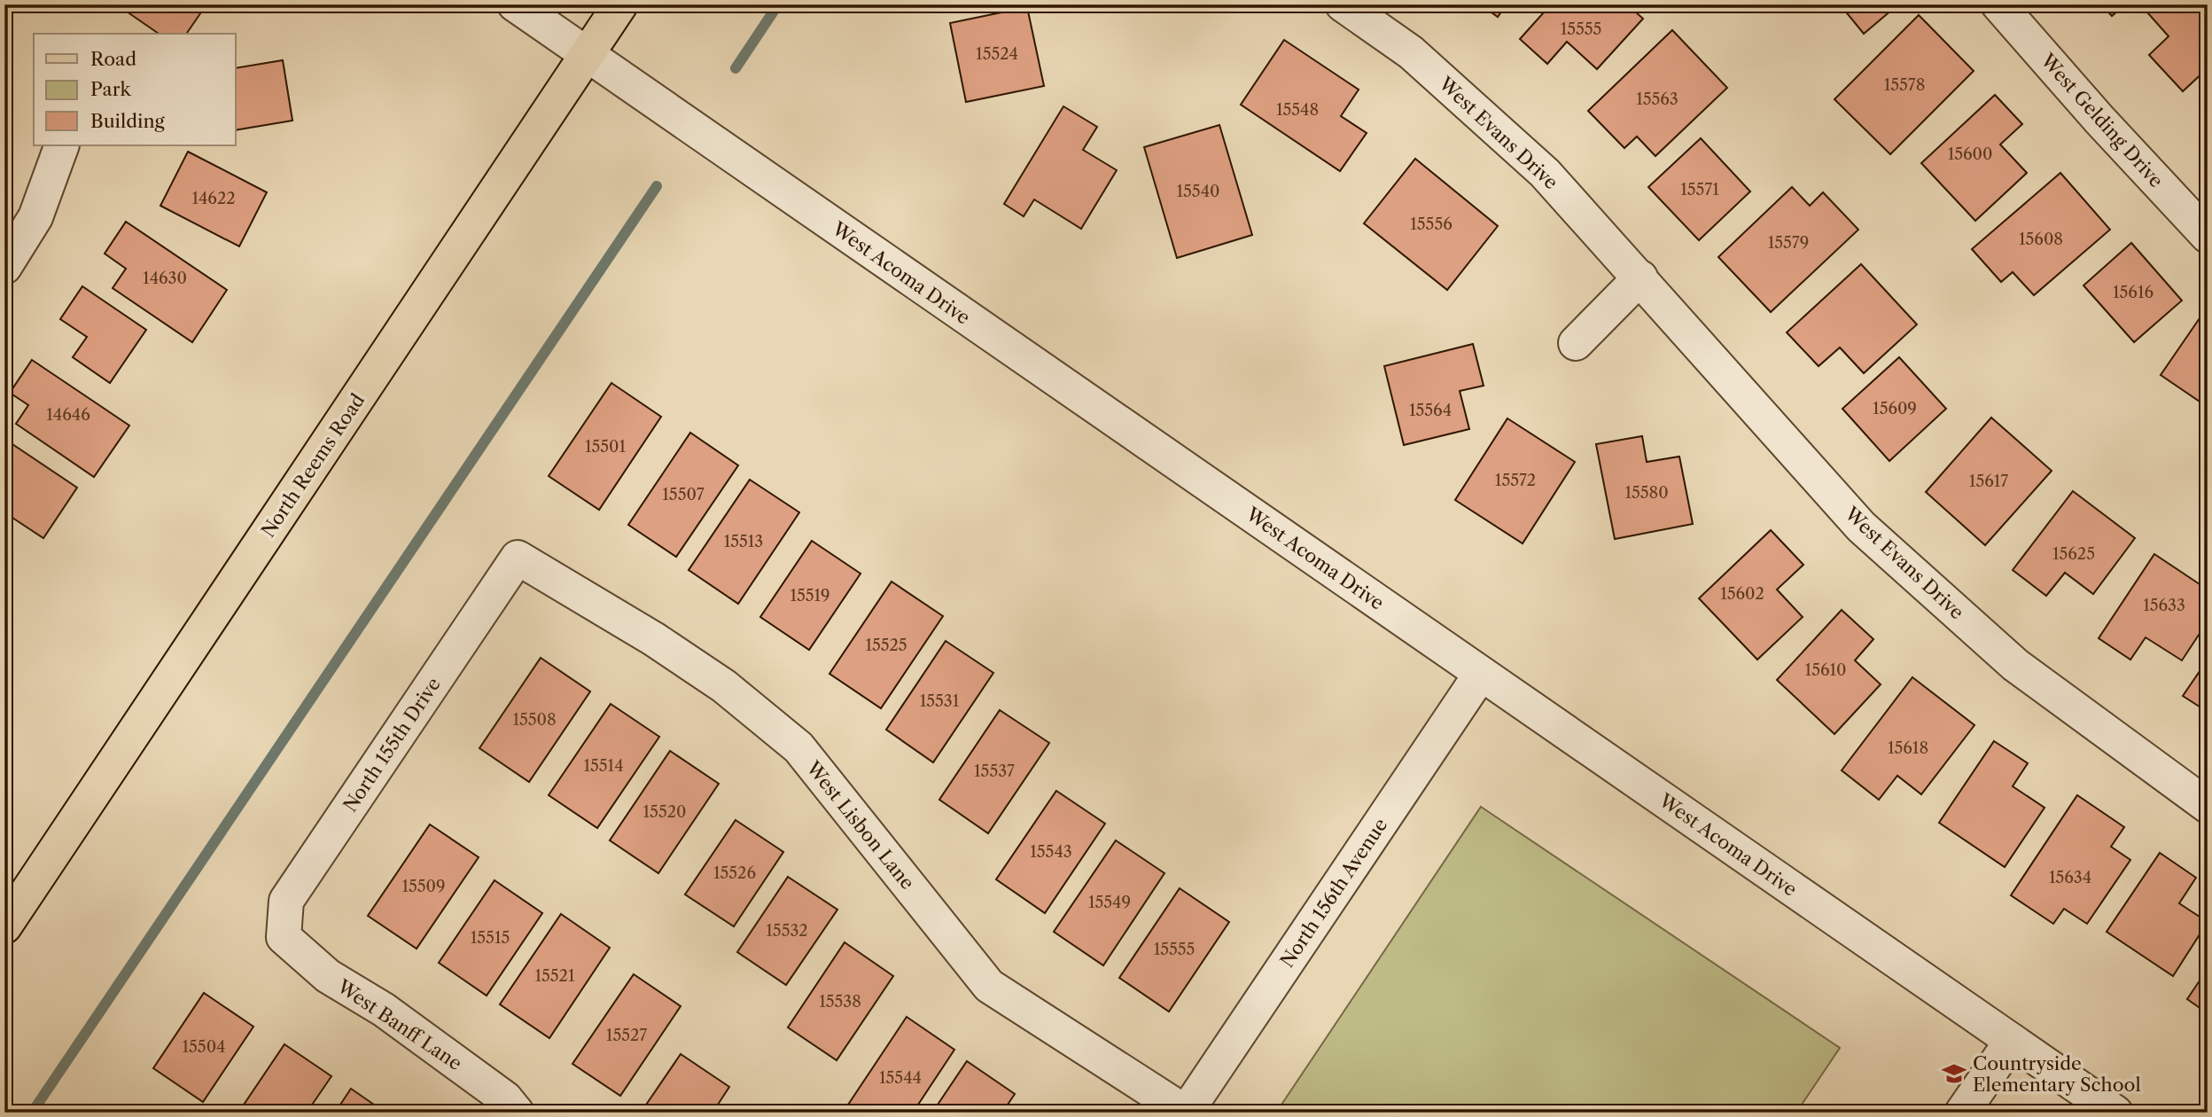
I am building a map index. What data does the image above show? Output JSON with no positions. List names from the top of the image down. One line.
{"streets":{"main road":["North Reems Road"],"street":["West Gelding Drive","West Evans Drive","West Acoma Drive","North 155th Drive","West Lisbon Lane","North 156th Avenue","West Banff Lane"]},"crossings":[["West Acoma Drive","North Reems Road"],["West Acoma Drive","North 156th Avenue"],["North 155th Drive","West Lisbon Lane"],["North 155th Drive","West Banff Lane"],["West Lisbon Lane","North 156th Avenue"]],"places":{"school or university":["Countryside Elementary School"]},"house_numbers":["15555","15524","15578","15563","15548","15600","15571","15540","14622","15556","15608","15579","14630","15616","15609","15564","14646","15501","15572","15617","15580","15507","15513","15625","15602","15519","15633","15525","15610","15531","15508","15618","15514","15537","15520","15543","15526","15634","15509","15549","15532","15515","15555","15521","15538","15527","15504","15544"],"legend":["Road","Park","Building"]}
